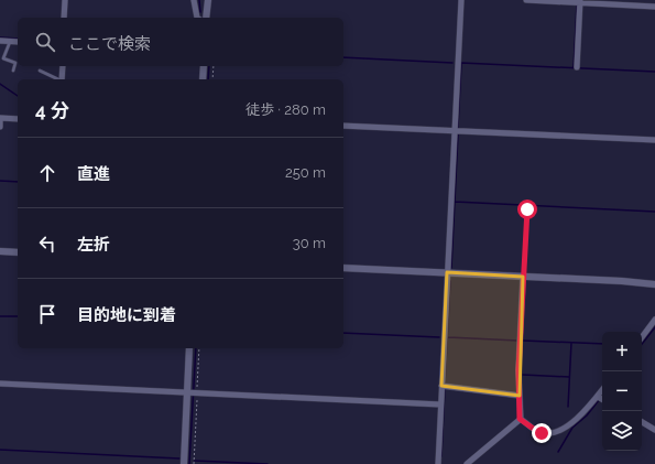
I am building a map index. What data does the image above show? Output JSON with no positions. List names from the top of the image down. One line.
{"page":{"search":"ここで検索","heading":["4 分","徒歩 · 280 m"],"list":[["直進","250 m"],["左折","30 m"],"目的地に到着"],"map_buttons":["+","−"]}}
